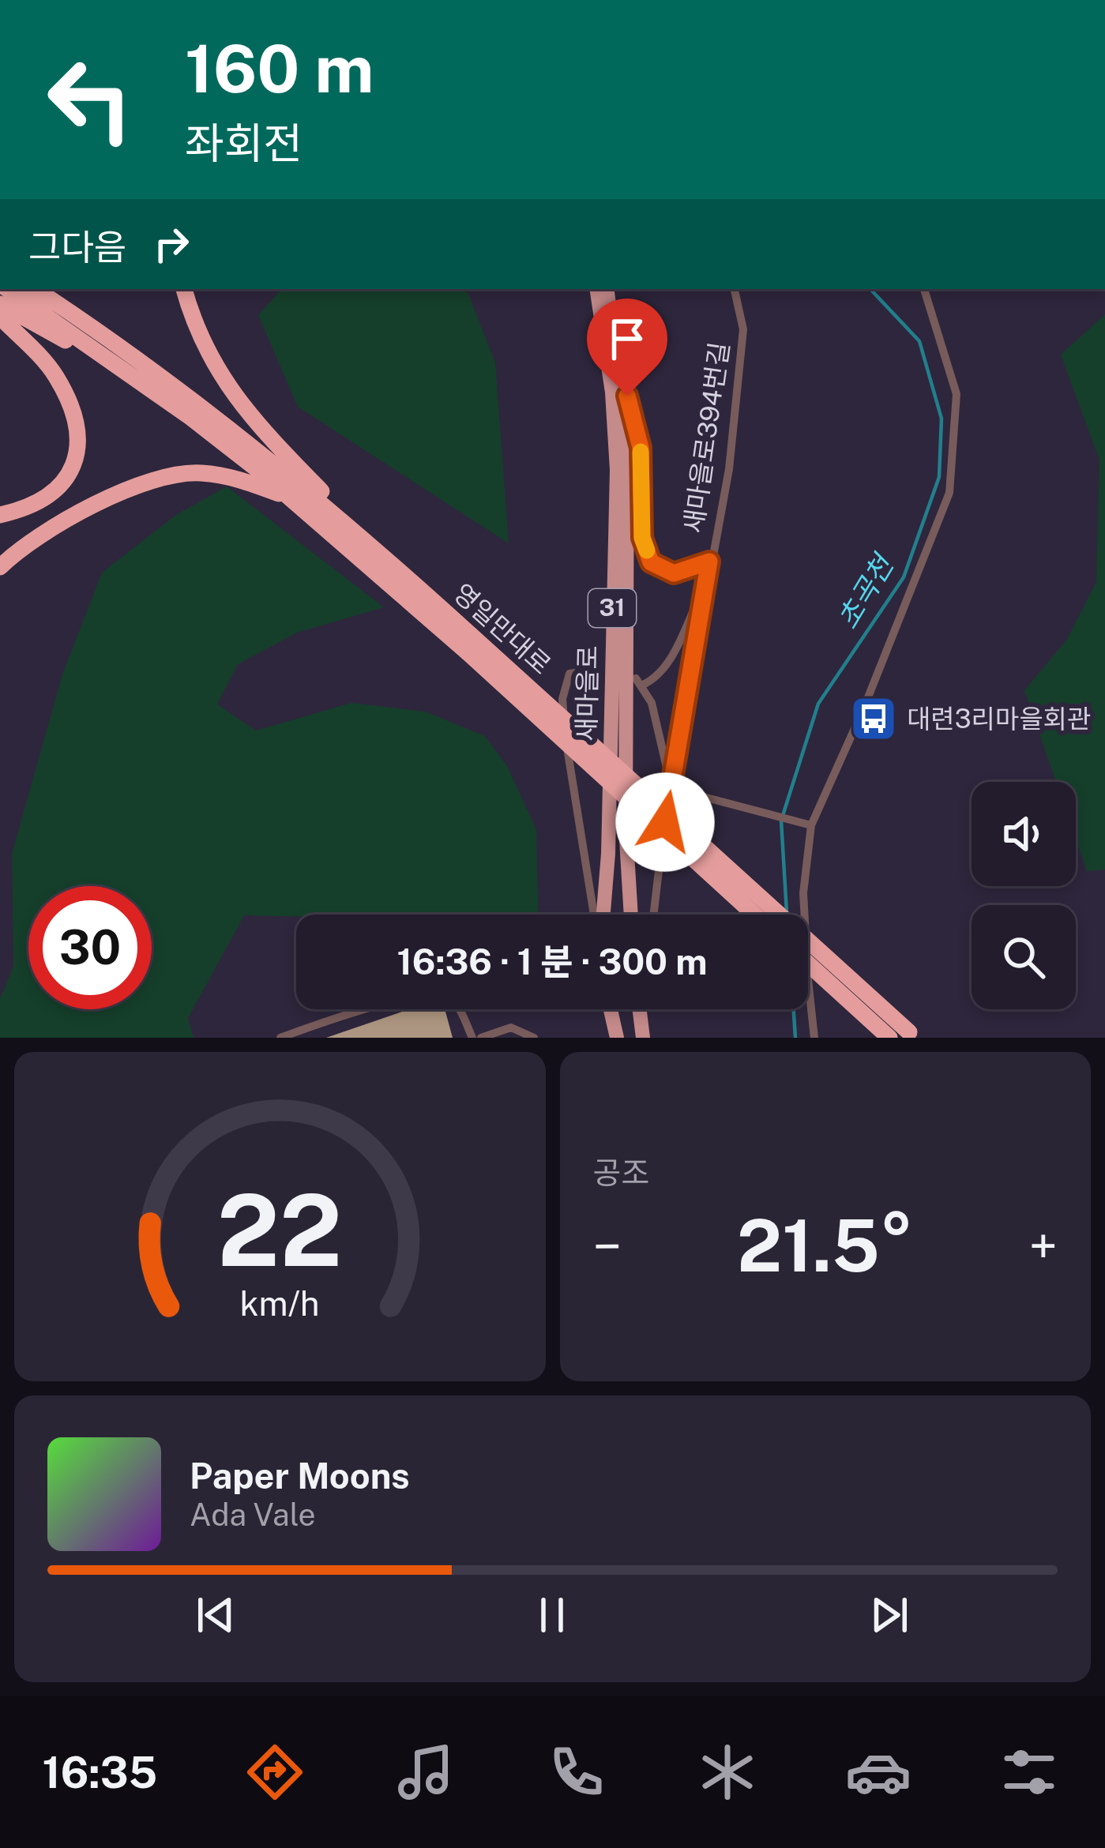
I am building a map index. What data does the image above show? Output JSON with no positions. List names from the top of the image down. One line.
{"streets":{"highway":["영일만대로"],"main road":["31","새마을로"],"street":["새마을로394번길"]},"water":["초곡천"],"places":{"bus stop":["대련3리마을회관"]},"page":{"turn":["160 m","좌회전"],"then":"그다음","limit":"30","trip":"16:36 · 1 분 · 300 m","tile":"공조","heat":["−","21.5°","+"],"song":["Paper Moons","Ada Vale"],"tabs":"16:35","gauge":["22","km/h"]}}
